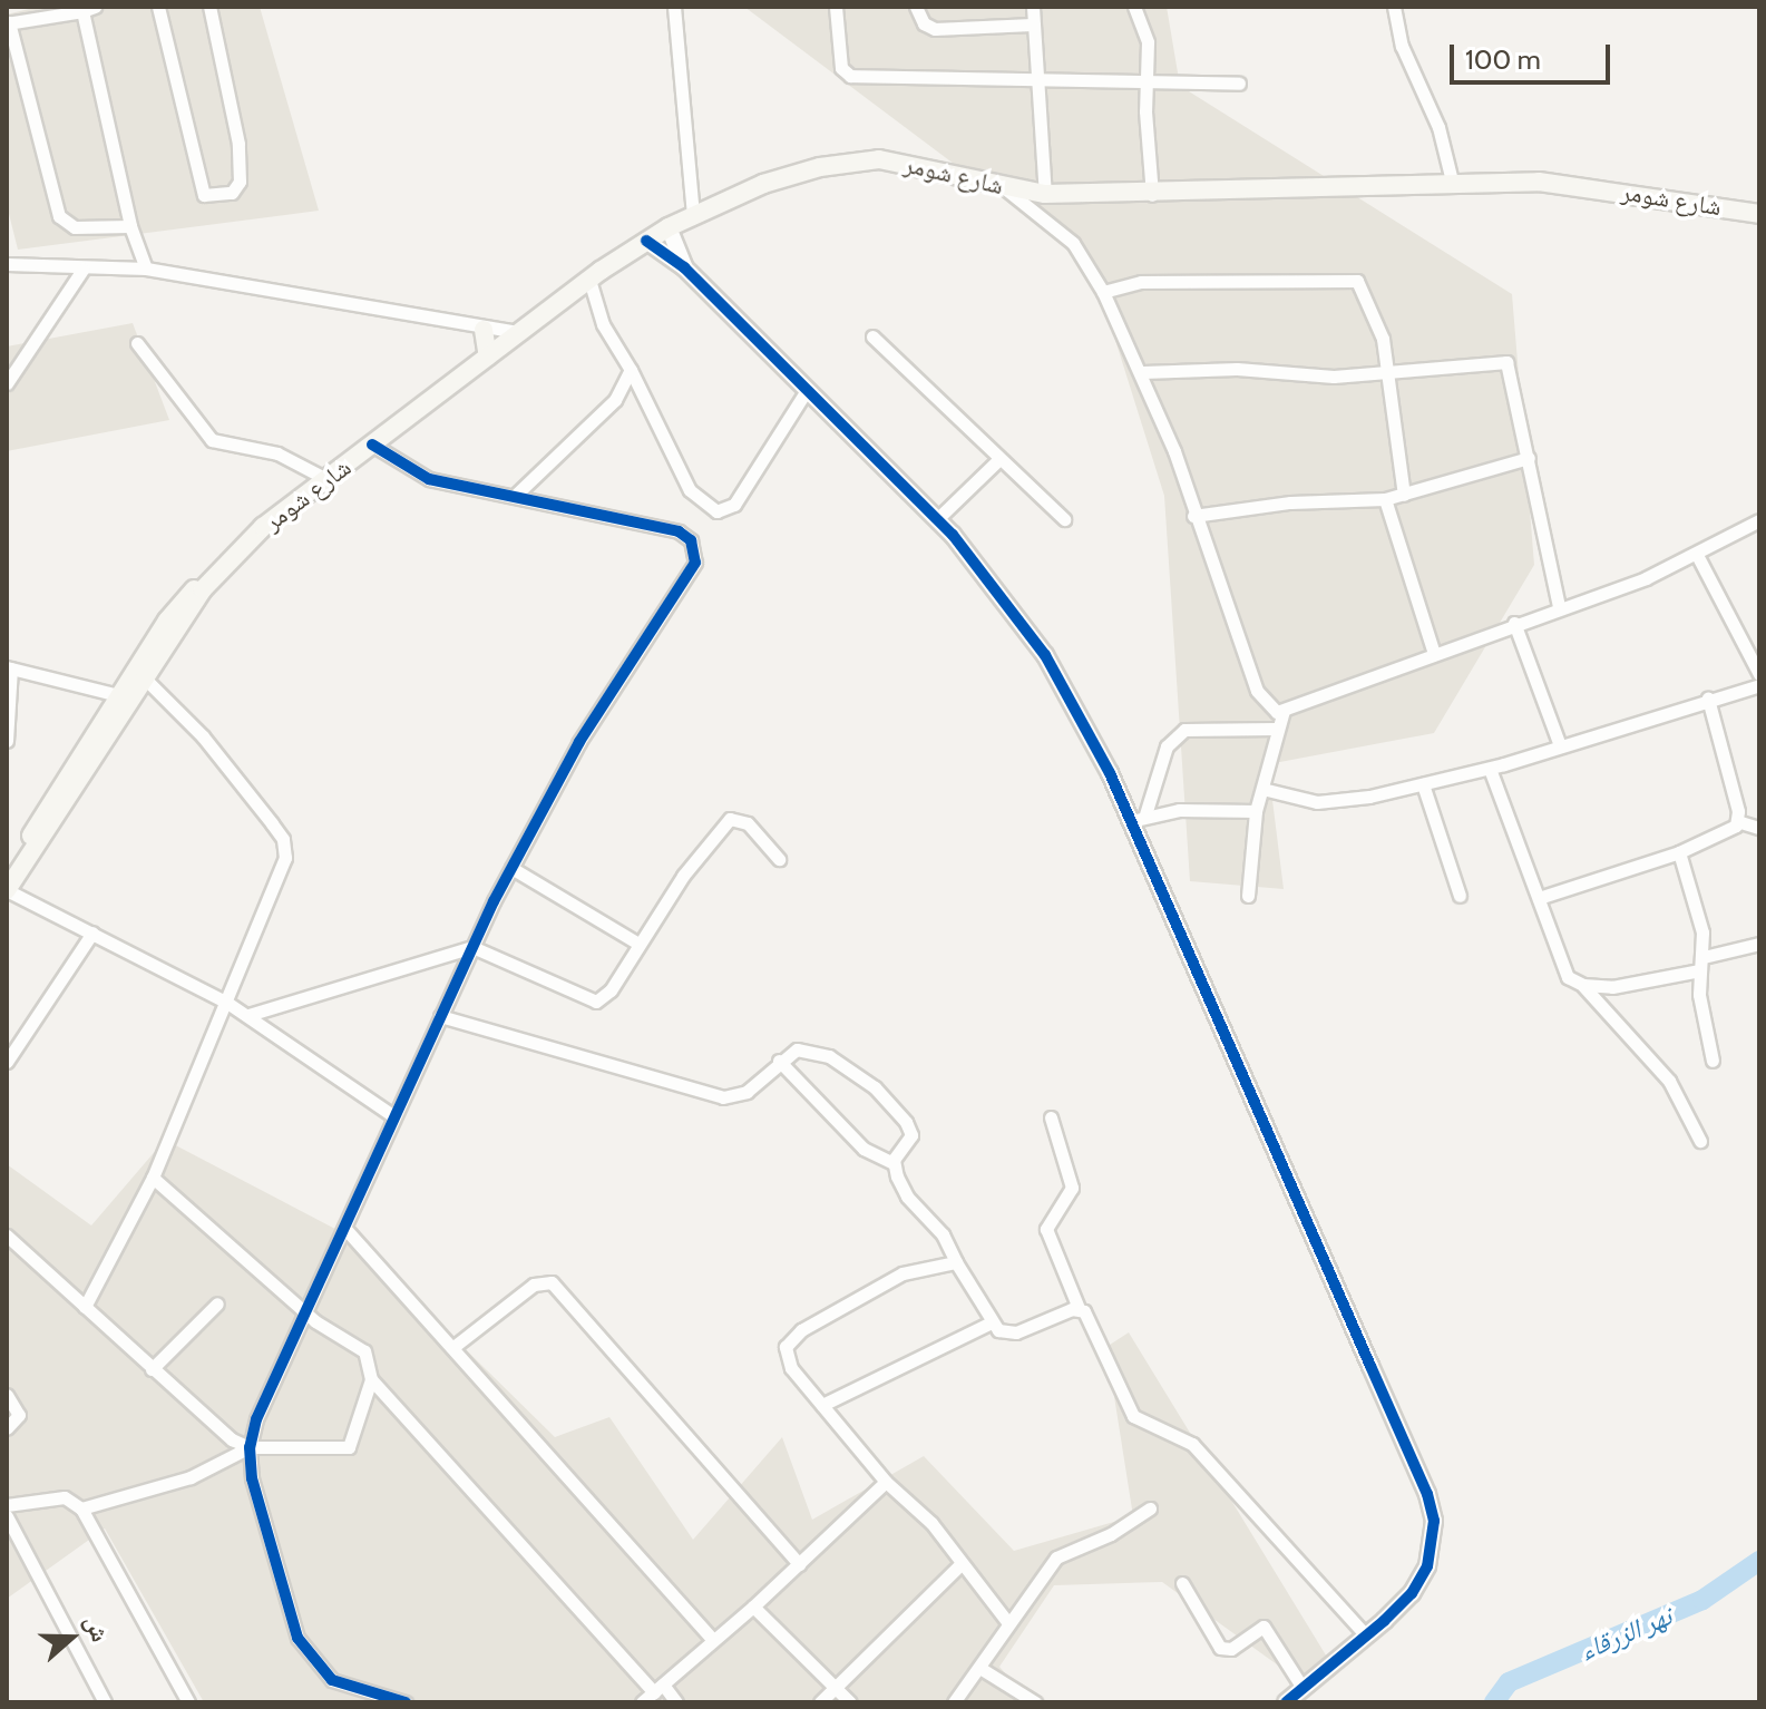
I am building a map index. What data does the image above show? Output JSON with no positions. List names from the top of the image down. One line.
{"streets":{"main road":["شارع شومر"]},"water":["نهر الزرقاء"],"scale_bar":"100 m","north":"right"}
